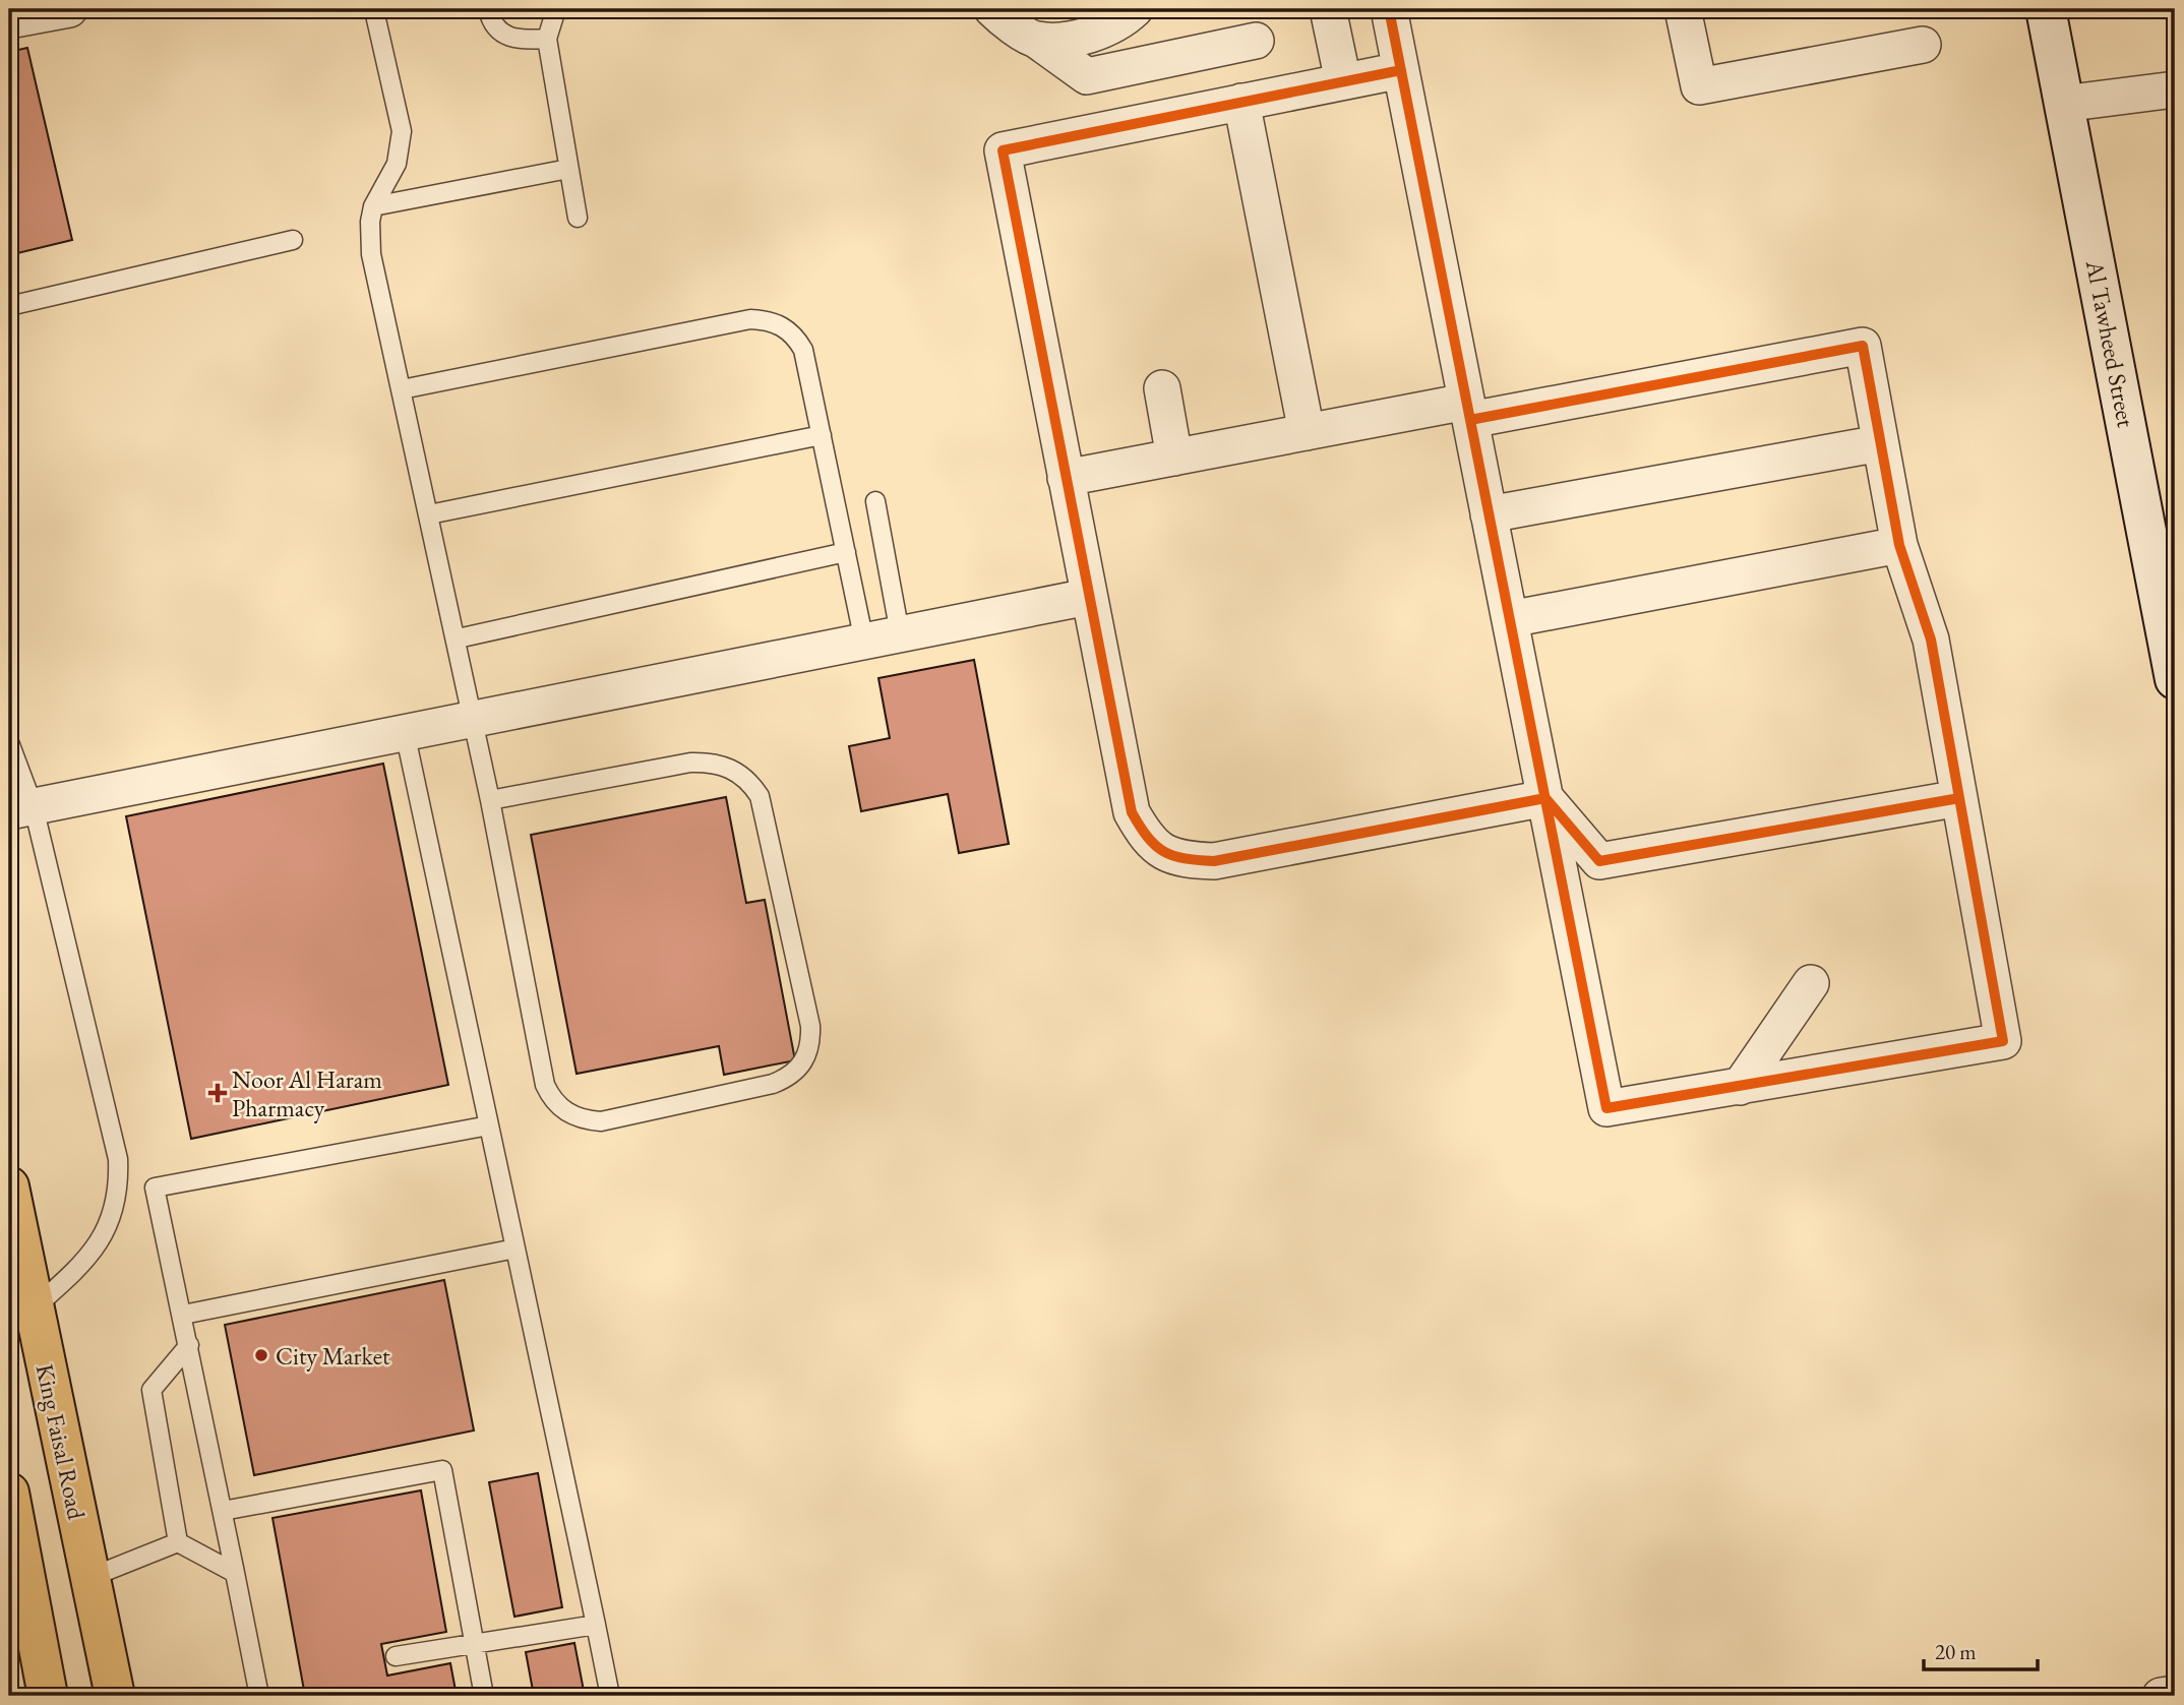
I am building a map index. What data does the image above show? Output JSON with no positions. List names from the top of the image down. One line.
{"streets":{"main road":["King Faisal Road"],"street":["Al Tawheed Street"]},"places":{"health":["Noor Al Haram Pharmacy"],"other":["City Market"]},"scale_bar":"20 m"}
